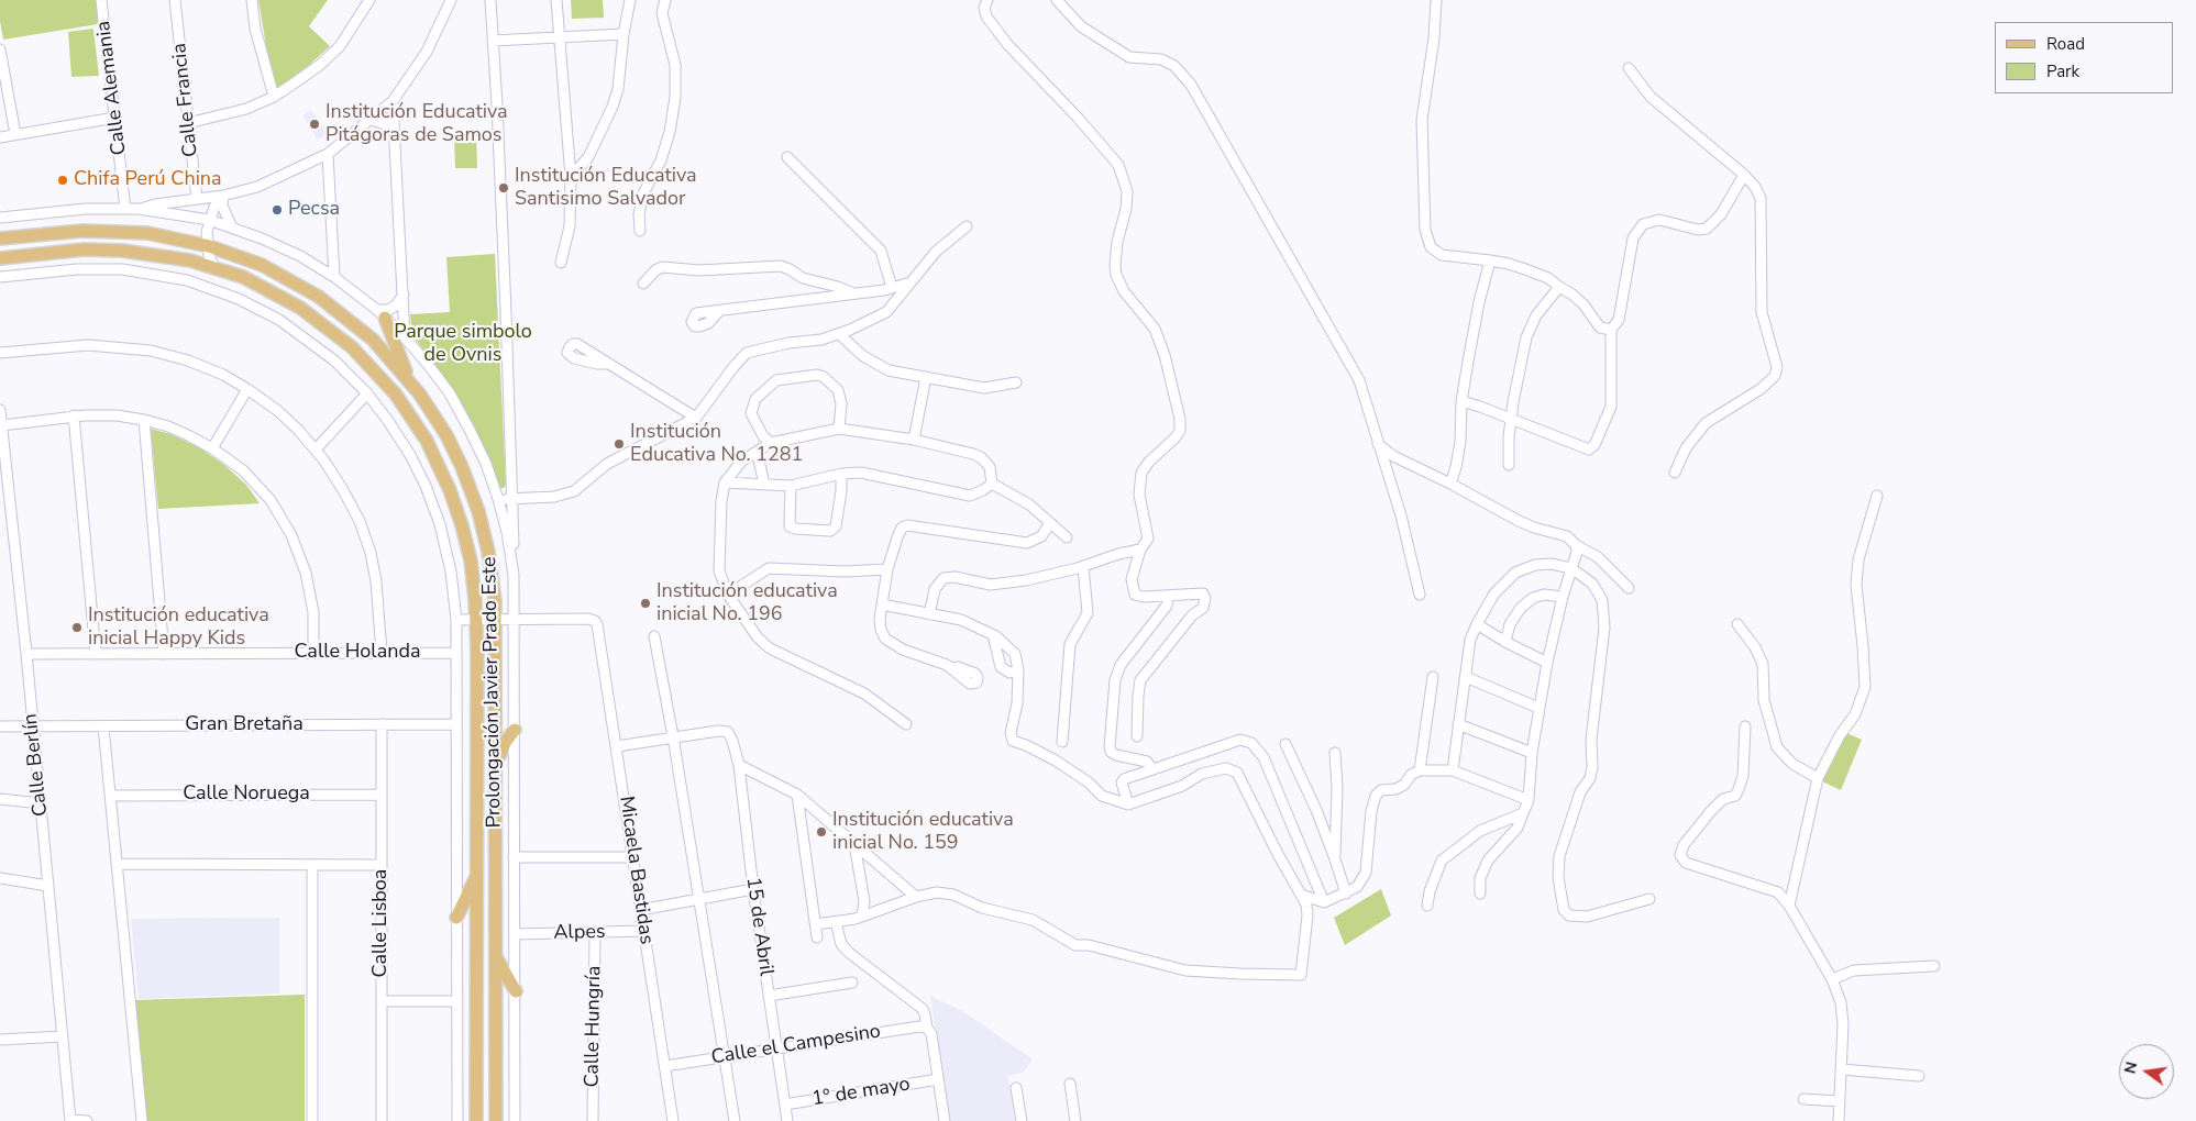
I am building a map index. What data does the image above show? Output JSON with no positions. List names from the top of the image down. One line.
{"streets":{"main road":["Prolongación Javier Prado Este"],"street":["Calle Alemania","Calle Francia","Calle Holanda","Gran Bretaña","Calle Berlín","Calle Noruega","Micaela Bastidas","Calle Lisboa","15 de Abril","Alpes","Calle Hungría","Calle el Campesino","1º de mayo"]},"crossings":[["Calle Alemania","Prolongación Javier Prado Este"],["Calle Holanda","Prolongación Javier Prado Este"],["Calle Holanda","Calle Berlín"],["Prolongación Javier Prado Este","Gran Bretaña"],["Prolongación Javier Prado Este","Micaela Bastidas"],["Prolongación Javier Prado Este","Alpes"],["Gran Bretaña","Calle Berlín"],["Gran Bretaña","Calle Lisboa"],["Calle Noruega","Calle Lisboa"],["Micaela Bastidas","Alpes"],["Micaela Bastidas","Calle el Campesino"],["15 de Abril","Calle el Campesino"],["15 de Abril","1º de mayo"],["Alpes","Calle Hungría"]],"parks":["Parque simbolo de Ovnis"],"places":["Institución Educativa Pitágoras de Samos","Chifa Perú China","Institución Educativa Santisimo Salvador","Pecsa","Institución Educativa No. 1281","Institución educativa inicial No. 196","Institución educativa inicial Happy Kids","Institución educativa inicial No. 159"],"legend":["Road","Park"],"north":"left"}
